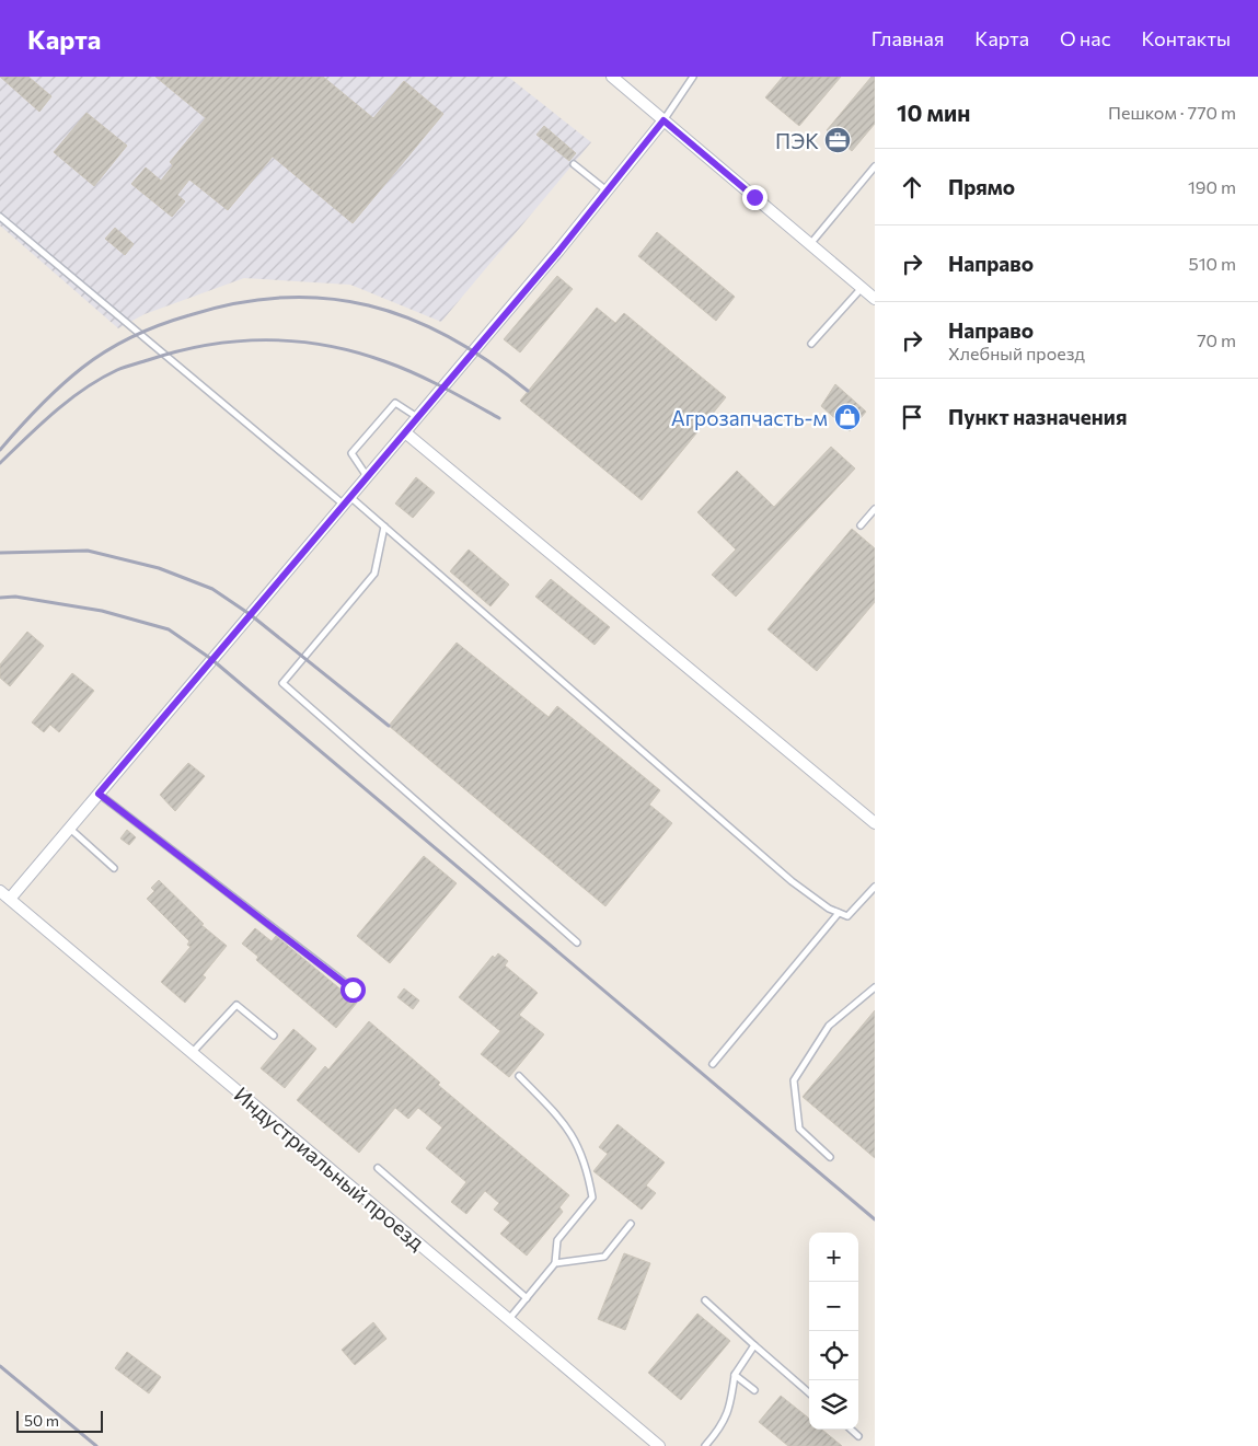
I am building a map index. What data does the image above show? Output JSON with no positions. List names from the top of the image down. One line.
{"streets":{"street":["Индустриальный проезд"]},"places":{"office":["ПЭК"],"shop":["Агрозапчасть-м"]},"scale_bar":"50 m","page":{"header":"Карта","nav":["Главная","Карта","О нас","Контакты"],"heading":["10 мин","Пешком · 770 m"],"list":[["Прямо","190 m"],["Направо","510 m"],["Направо","Хлебный проезд","70 m"],"Пункт назначения"],"map_buttons":["+","−"],"scale":"50 m"}}
